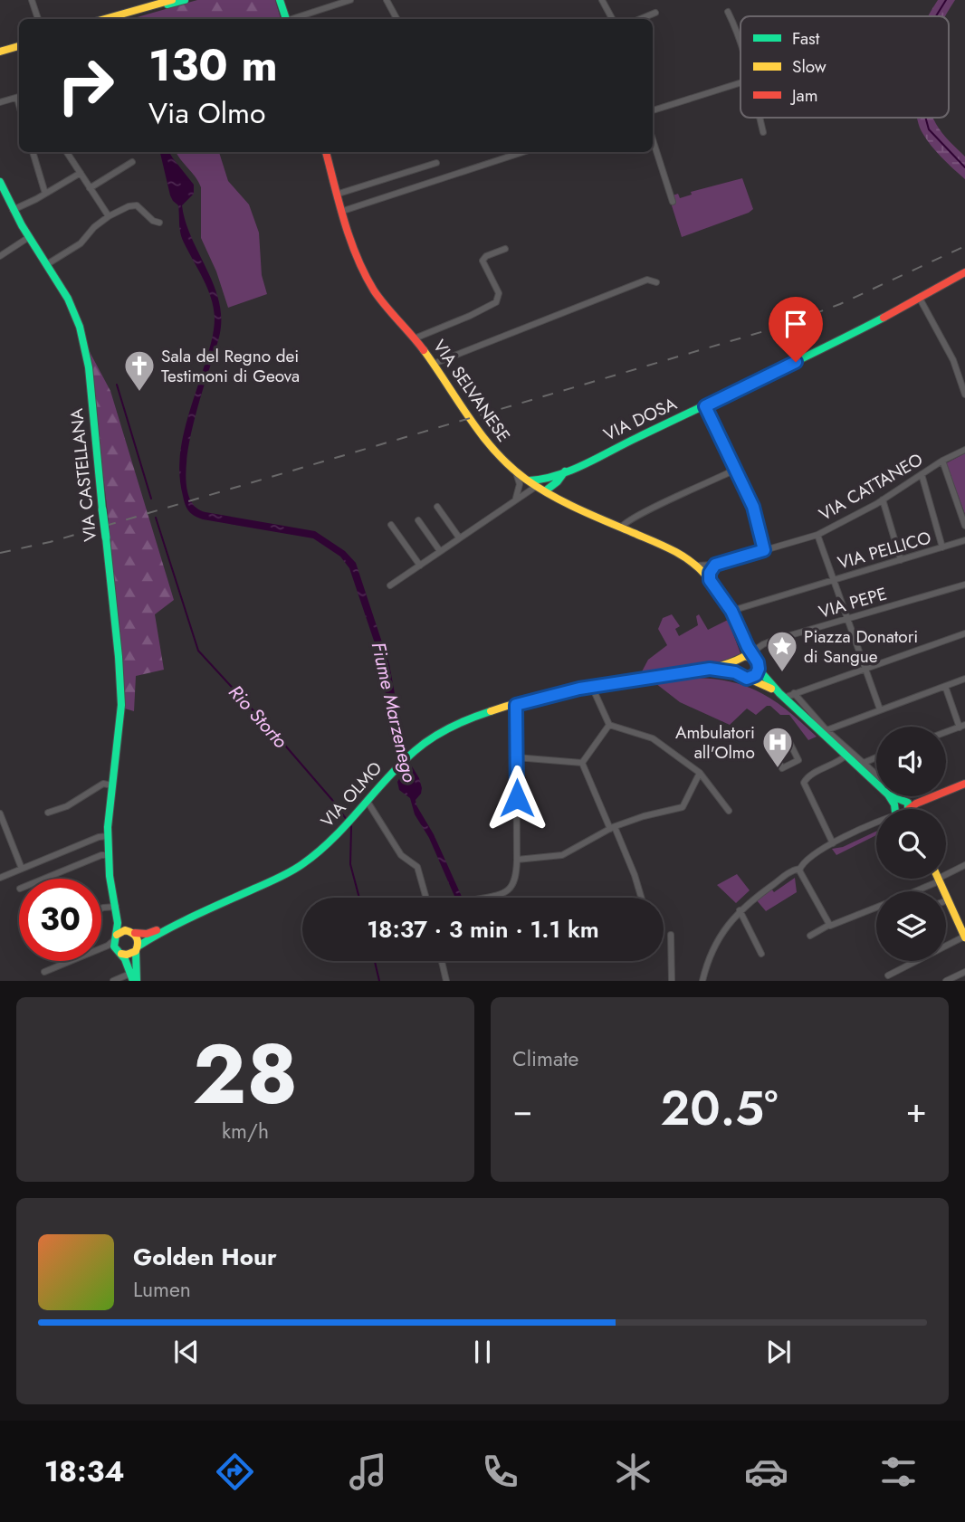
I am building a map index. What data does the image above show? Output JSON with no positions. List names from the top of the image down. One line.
{"streets":{"street":["VIA SELVANESE","VIA DOSA","VIA CASTELLANA","VIA CATTANEO","VIA PELLICO","VIA PEPE","VIA OLMO"]},"crossings":[["VIA SELVANESE","VIA CATTANEO"],["VIA SELVANESE","VIA PELLICO"],["VIA SELVANESE","VIA PEPE"],["VIA SELVANESE","VIA OLMO"],["VIA CATTANEO","VIA PELLICO"],["VIA PELLICO","VIA PEPE"],["VIA PEPE","VIA OLMO"]],"water":["Fiume Marzenego","Rio Storto"],"places":{"church":["Sala del Regno dei Testimoni di Geova"],"place":["Piazza Donatori di Sangue"],"hospital":["Ambulatori all'Olmo"]},"legend":["Fast","Slow","Jam"],"page":{"turn":["130 m","Via Olmo"],"limit":"30","trip":"18:37 · 3 min · 1.1 km","tile":[["28","km/h"],"Climate"],"heat":["−","20.5°","+"],"song":["Golden Hour","Lumen"],"tabs":"18:34"}}
